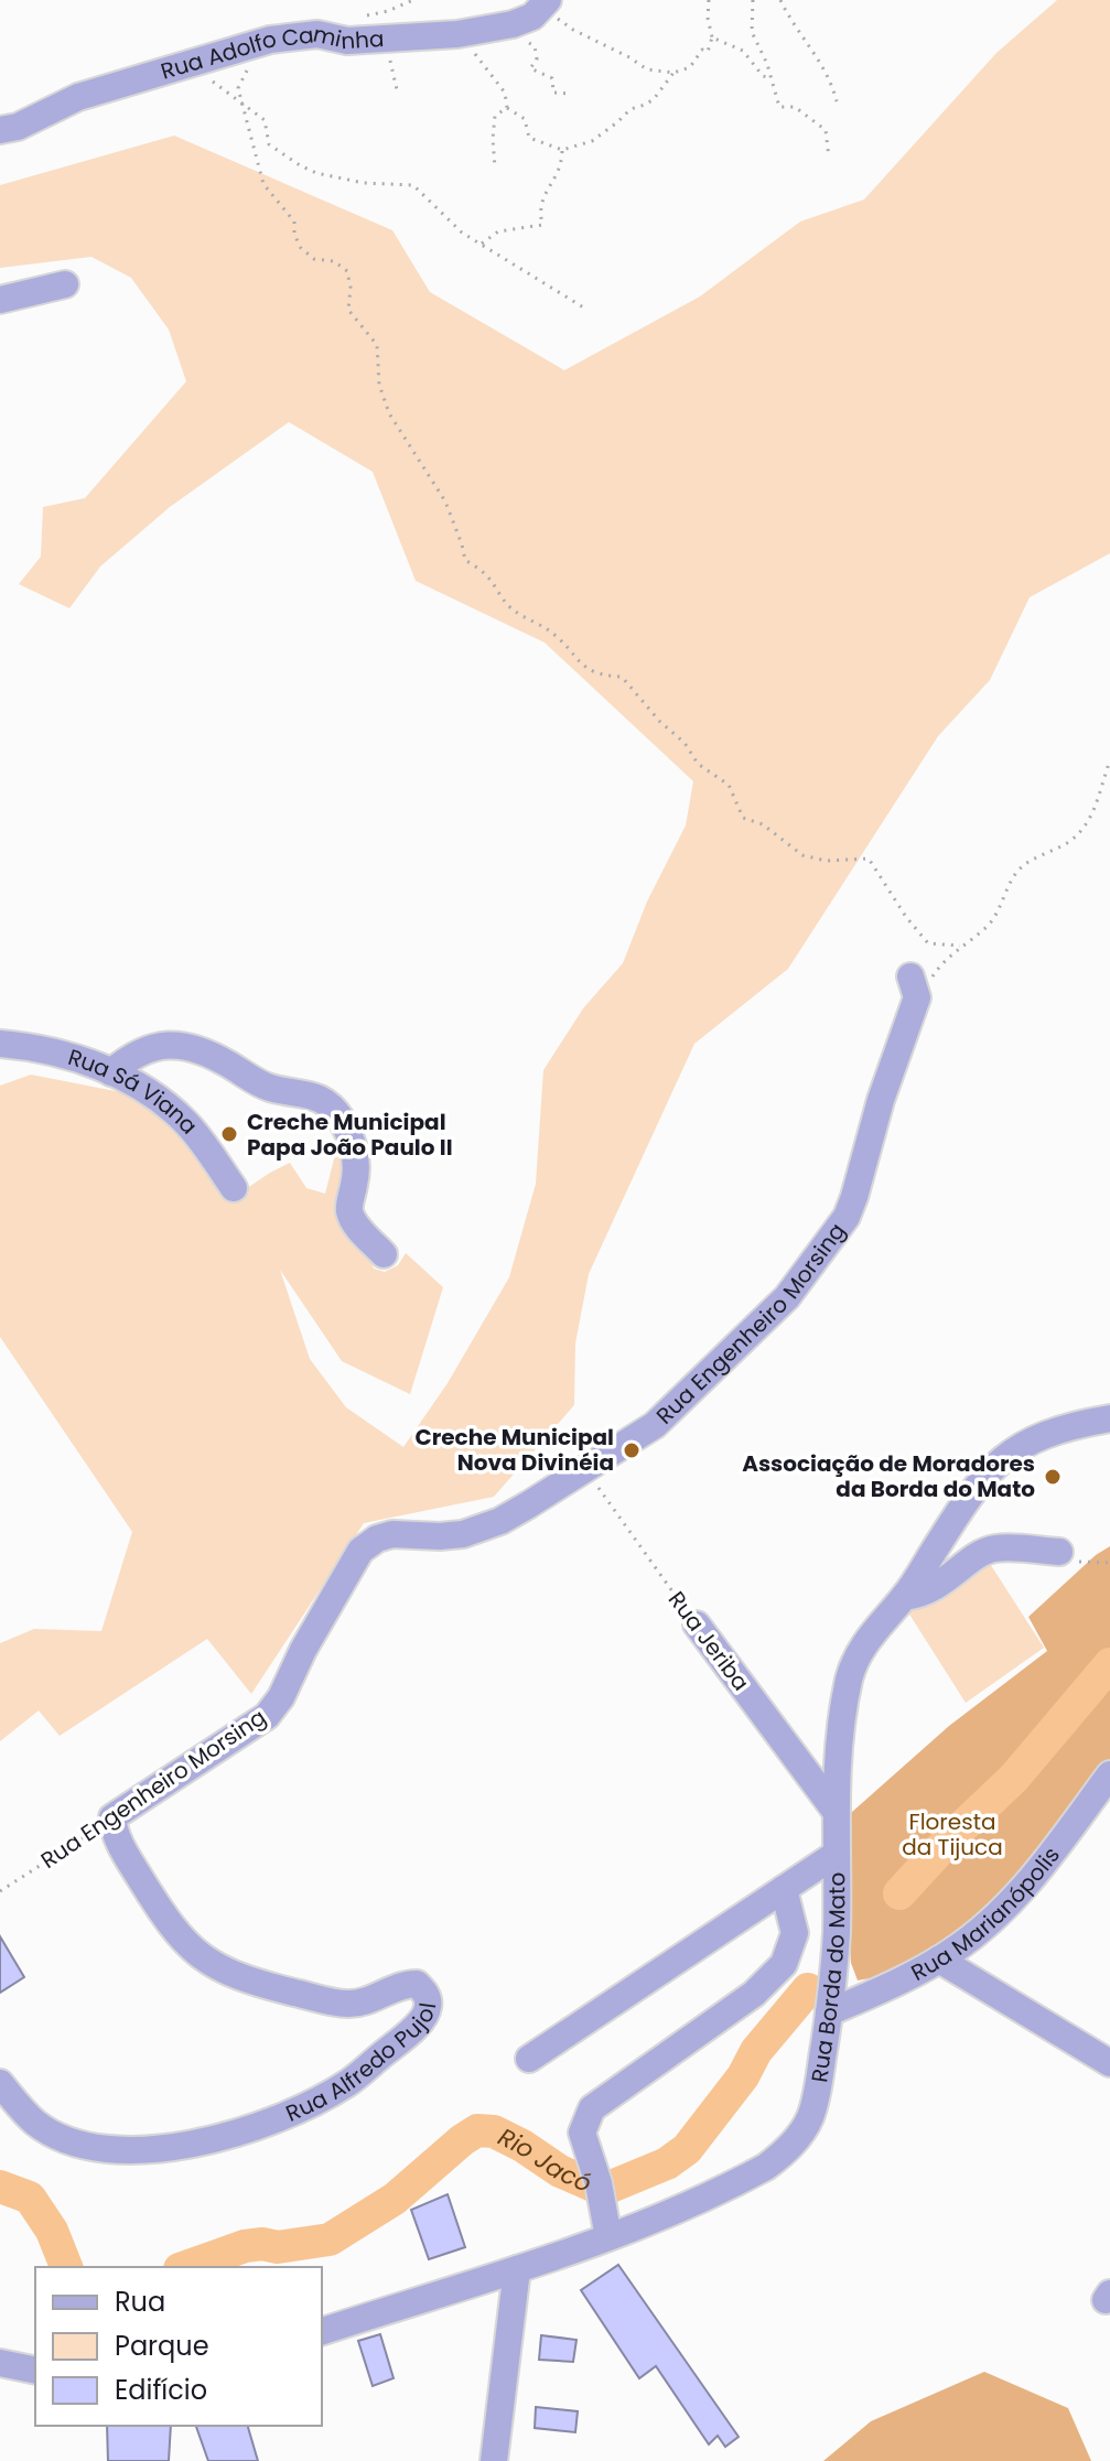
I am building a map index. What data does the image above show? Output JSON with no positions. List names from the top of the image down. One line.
{"streets":{"street":["Rua Adolfo Caminha","Rua Sá Viana","Rua Engenheiro Morsing","Rua Jeriba","Rua Marianópolis","Rua Borda do Mato","Rua Alfredo Pujol"]},"crossings":[["Rua Engenheiro Morsing","Rua Jeriba"],["Rua Engenheiro Morsing","Rua Alfredo Pujol"],["Rua Jeriba","Rua Borda do Mato"],["Rua Marianópolis","Rua Borda do Mato"]],"water":["Rio Jacó"],"parks":["Floresta da Tijuca"],"places":["Creche Municipal Papa João Paulo II","Creche Municipal Nova Divinéia","Associação de Moradores da Borda do Mato"],"legend":["Rua","Parque","Edifício"]}
